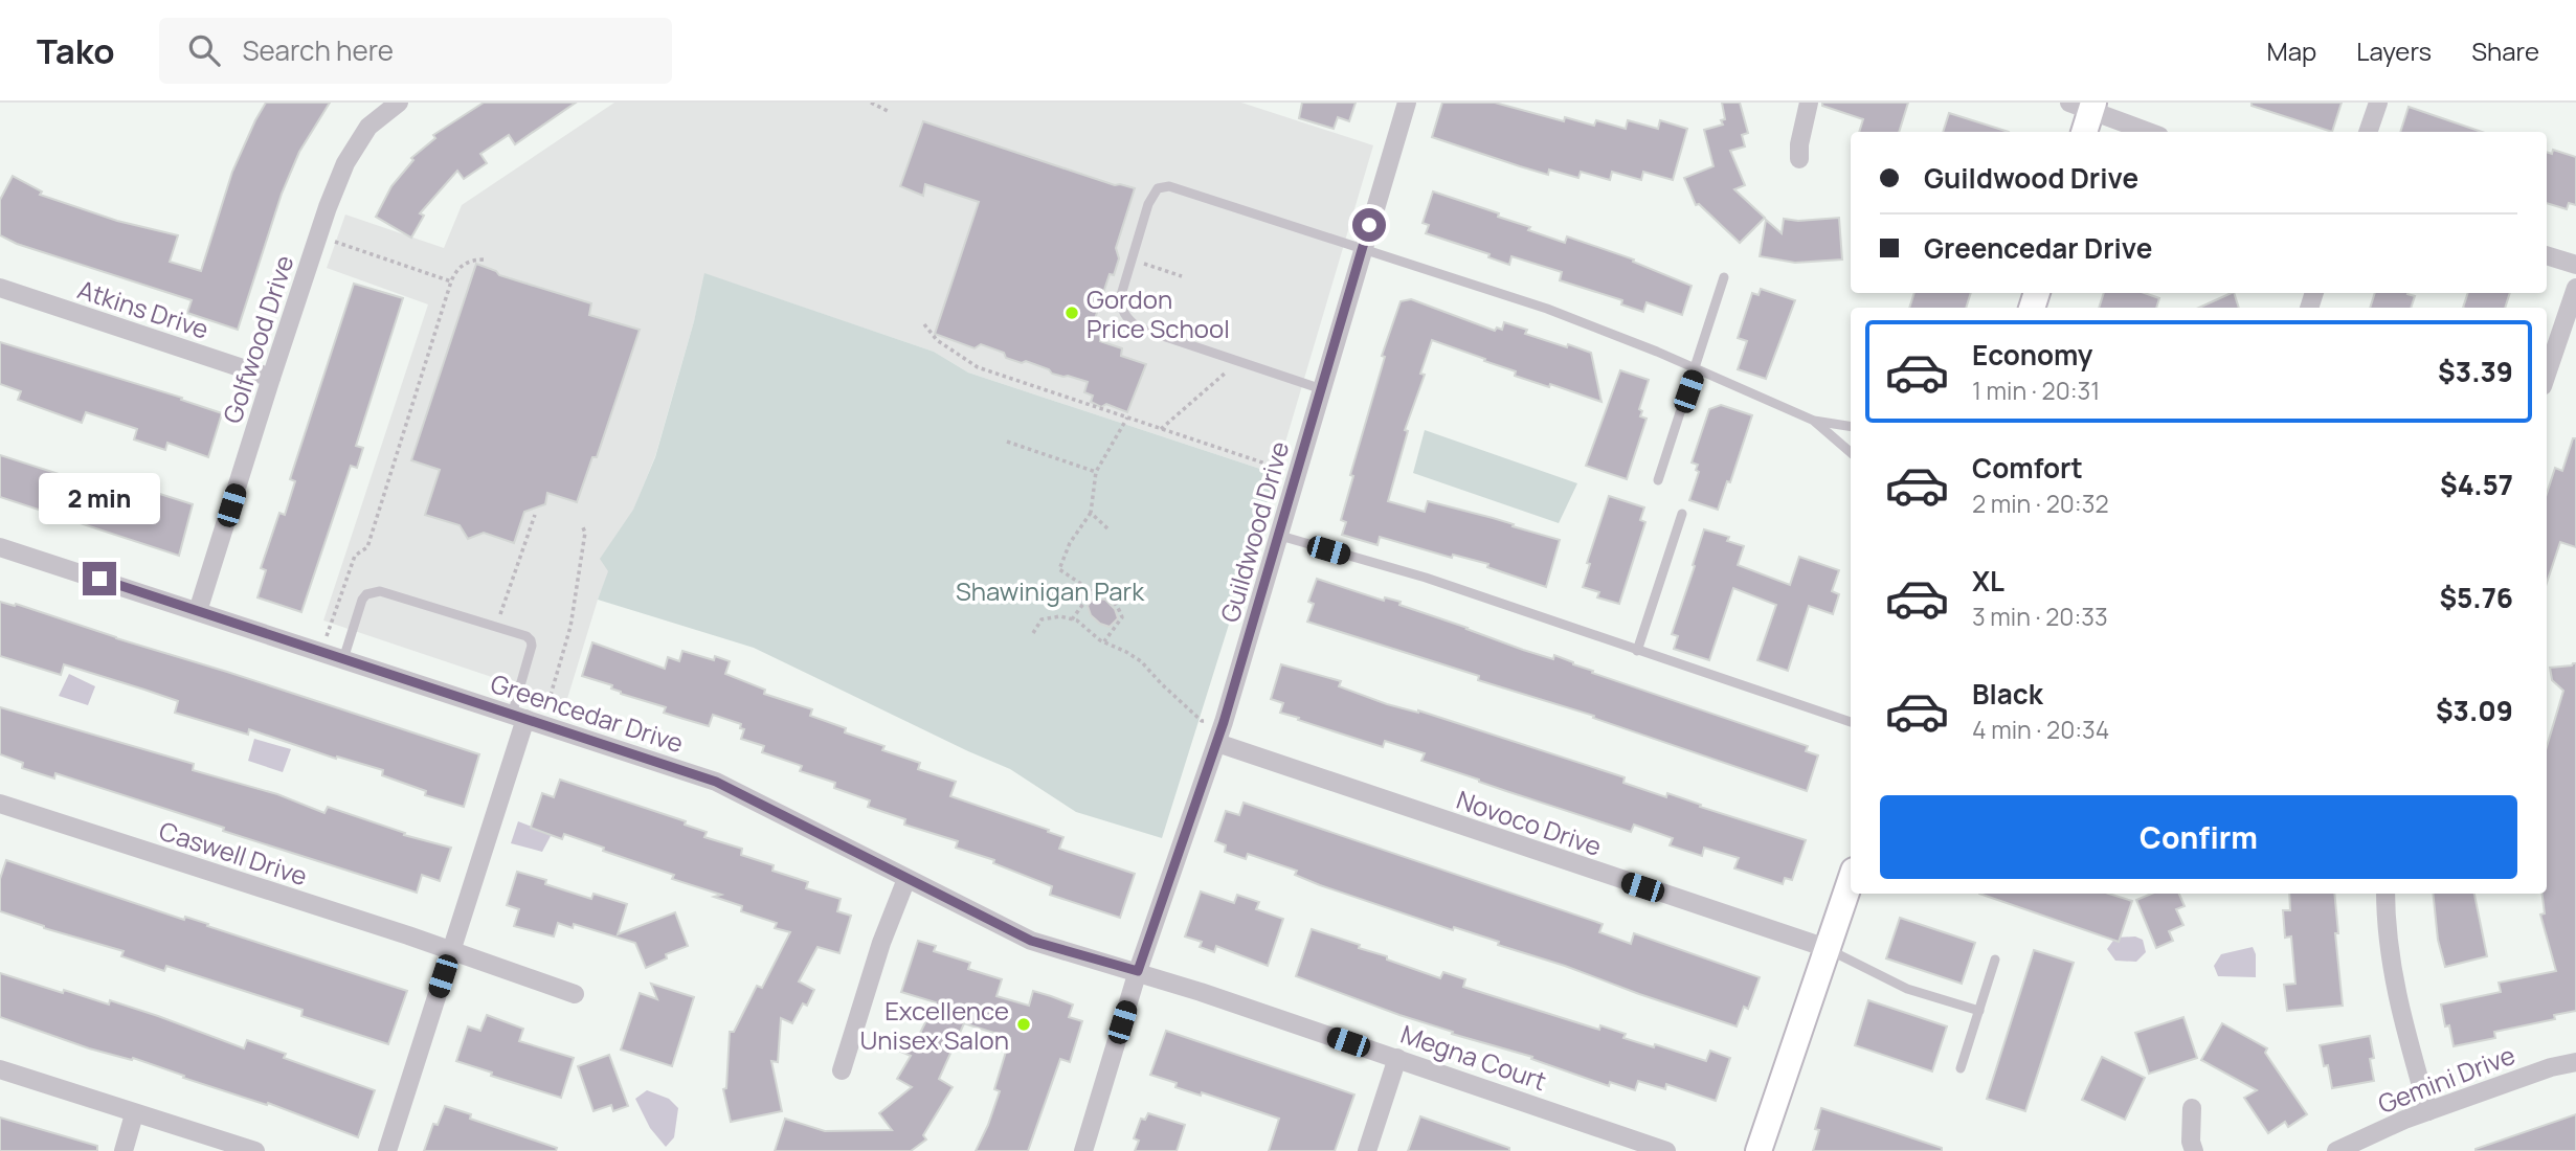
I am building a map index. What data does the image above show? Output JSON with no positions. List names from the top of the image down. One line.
{"streets":{"street":["Atkins Drive","Golfwood Drive","Guildwood Drive","Greencedar Drive","Novoco Drive","Caswell Drive","Megna Court","Gemini Drive"]},"crossings":[["Atkins Drive","Golfwood Drive"],["Golfwood Drive","Greencedar Drive"],["Guildwood Drive","Greencedar Drive"],["Guildwood Drive","Novoco Drive"],["Guildwood Drive","Megna Court"],["Greencedar Drive","Megna Court"]],"parks":["Shawinigan Park"],"places":["Gordon Price School","Excellence Unisex Salon"],"page":{"header":"Tako","search":"Search here","nav":["Map","Layers","Share"],"banner":["Guildwood Drive","Greencedar Drive"],"list":[{"name":"Economy","note":"1 min · 20:31","value":"$3.39"},{"name":"Comfort","note":"2 min · 20:32","value":"$4.57"},{"name":"XL","note":"3 min · 20:33","value":"$5.76"},{"name":"Black","note":"4 min · 20:34","value":"$3.09"}],"bubble":"2 min","buttons":"Confirm"}}
